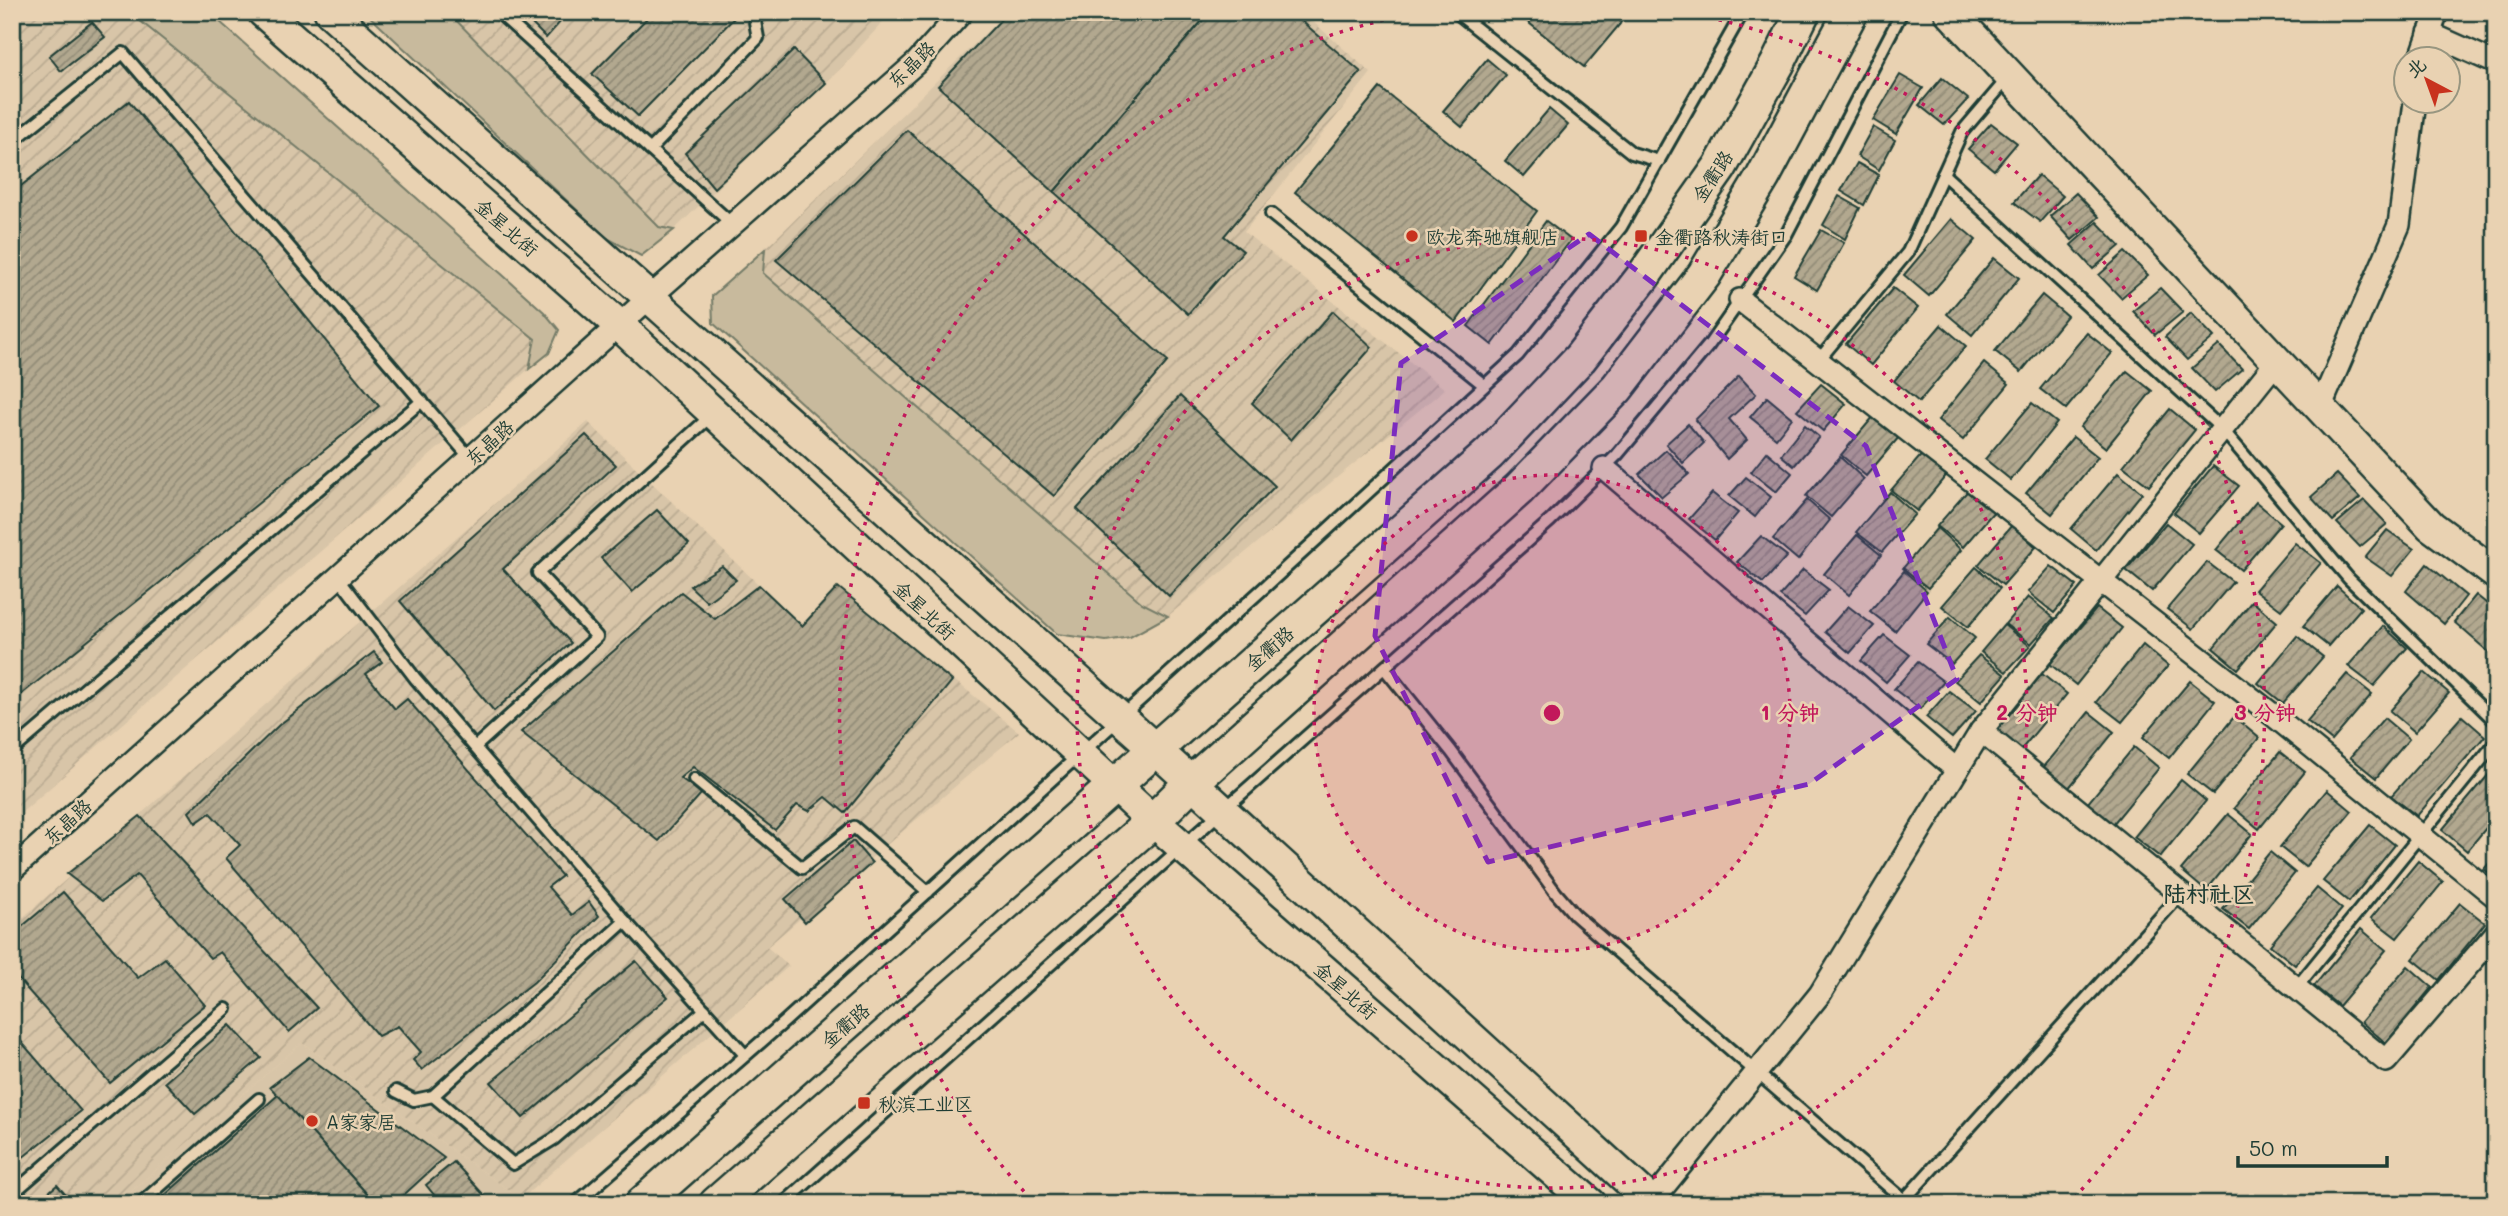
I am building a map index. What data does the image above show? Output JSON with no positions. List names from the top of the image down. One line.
{"streets":{"main road":["金衢路","金星北街"],"street":["东晶路"]},"crossings":[["东晶路","金星北街"],["金衢路","金星北街"]],"districts":["陆村社区"],"places":{"other":["欧龙奔驰旗舰店","A家家居"],"transit":["金衢路秋涛街口","秋滨工业区"]},"scale_bar":"50 m","north":"top left","rings":["1 分钟","2 分钟","3 分钟"]}
